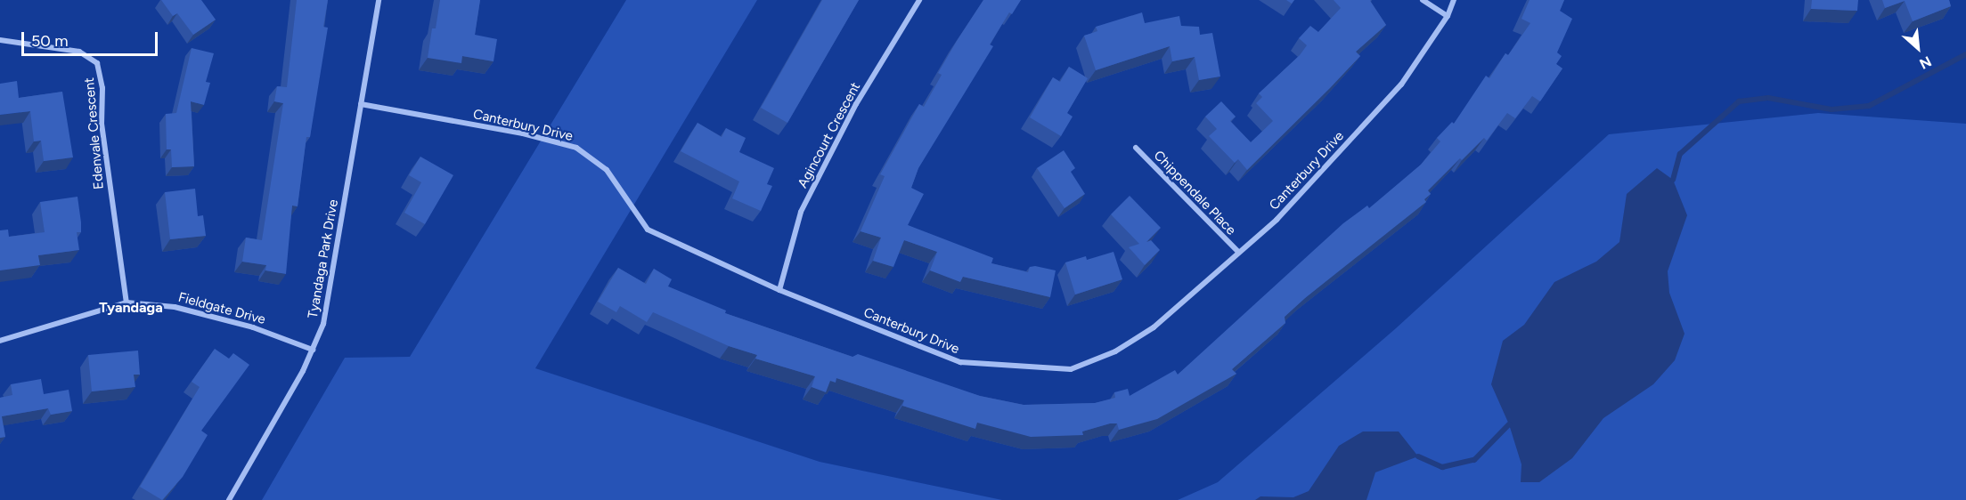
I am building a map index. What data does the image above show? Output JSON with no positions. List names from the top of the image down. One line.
{"streets":{"street":["Canterbury Drive","Edenvale Crescent","Agincourt Crescent","Chippendale Place","Tyandaga Park Drive","Fieldgate Drive"]},"crossings":[["Canterbury Drive","Agincourt Crescent"],["Canterbury Drive","Chippendale Place"],["Canterbury Drive","Tyandaga Park Drive"],["Edenvale Crescent","Fieldgate Drive"],["Tyandaga Park Drive","Fieldgate Drive"]],"districts":["Tyandaga"],"scale_bar":"50 m","north":"bottom right"}
